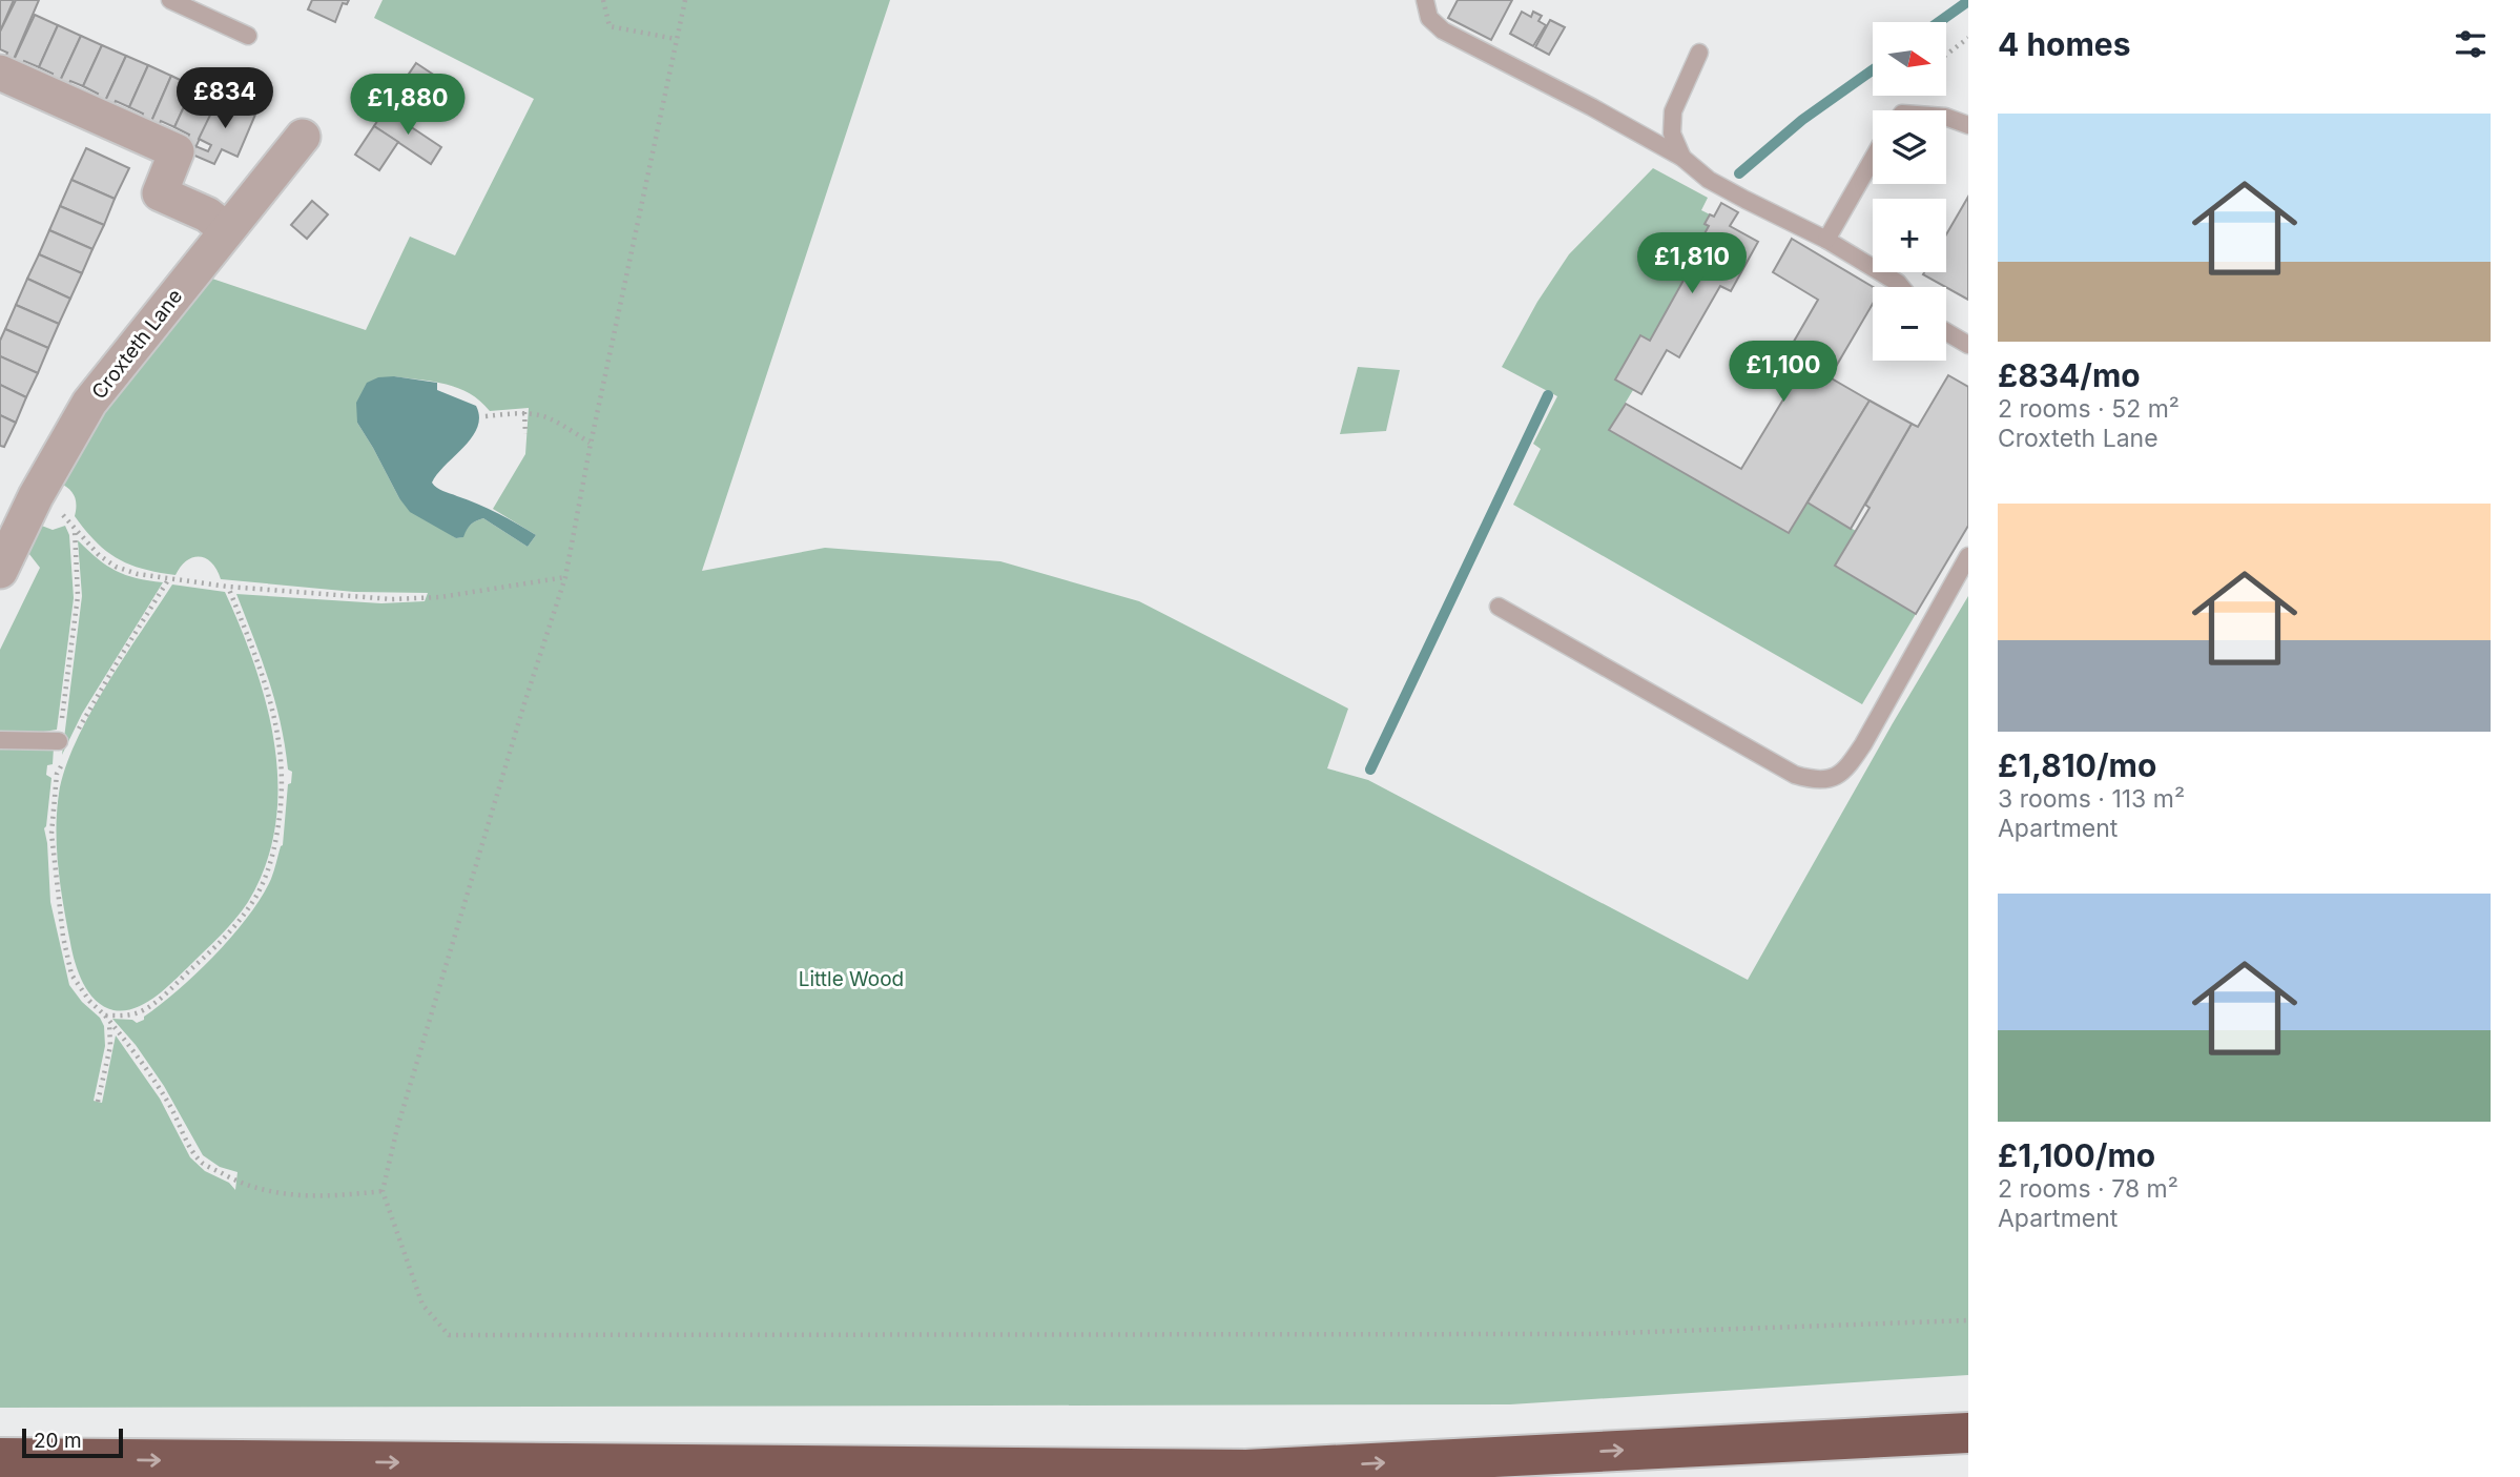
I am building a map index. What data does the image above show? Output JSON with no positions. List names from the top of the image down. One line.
{"streets":{"street":["Croxteth Lane"]},"parks":["Little Wood"],"scale_bar":"20 m","north":"right","page":{"heading":"4 homes","map_buttons":["+","−"],"price":["£834","£1,880","£1,810","£1,100"],"list":[{"name":"£834/mo","note":"2 rooms · 52 m² · Croxteth Lane"},{"name":"£1,810/mo","note":"3 rooms · 113 m² · Apartment"},{"name":"£1,100/mo","note":"2 rooms · 78 m² · Apartment"}],"scale":"20 m"}}
